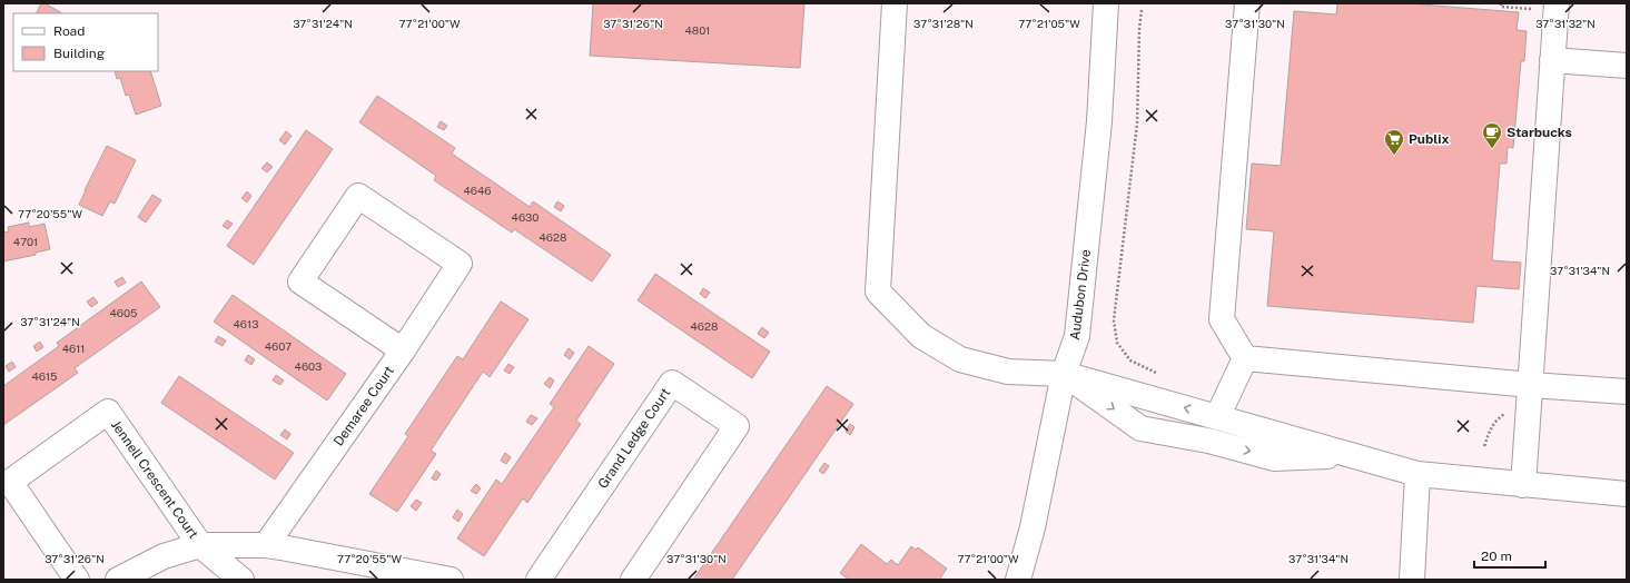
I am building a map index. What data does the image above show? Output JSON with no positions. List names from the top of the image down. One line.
{"streets":{"street":["Audubon Drive","Demaree Court","Grand Ledge Court","Jennell Crescent Court"]},"places":{"cafe":["Starbucks"],"supermarket":["Publix"]},"house_numbers":["4801","4646","4630","4628","4701","4605","4613","4628","4607","4611","4603","4615"],"legend":["Road","Building"],"scale_bar":"20 m","coordinates":["37°31'24\"N","77°21'00\"W","37°31'26\"N","37°31'28\"N","77°21'05\"W","37°31'30\"N","37°31'32\"N","77°20'55\"W","37°31'34\"N"]}
